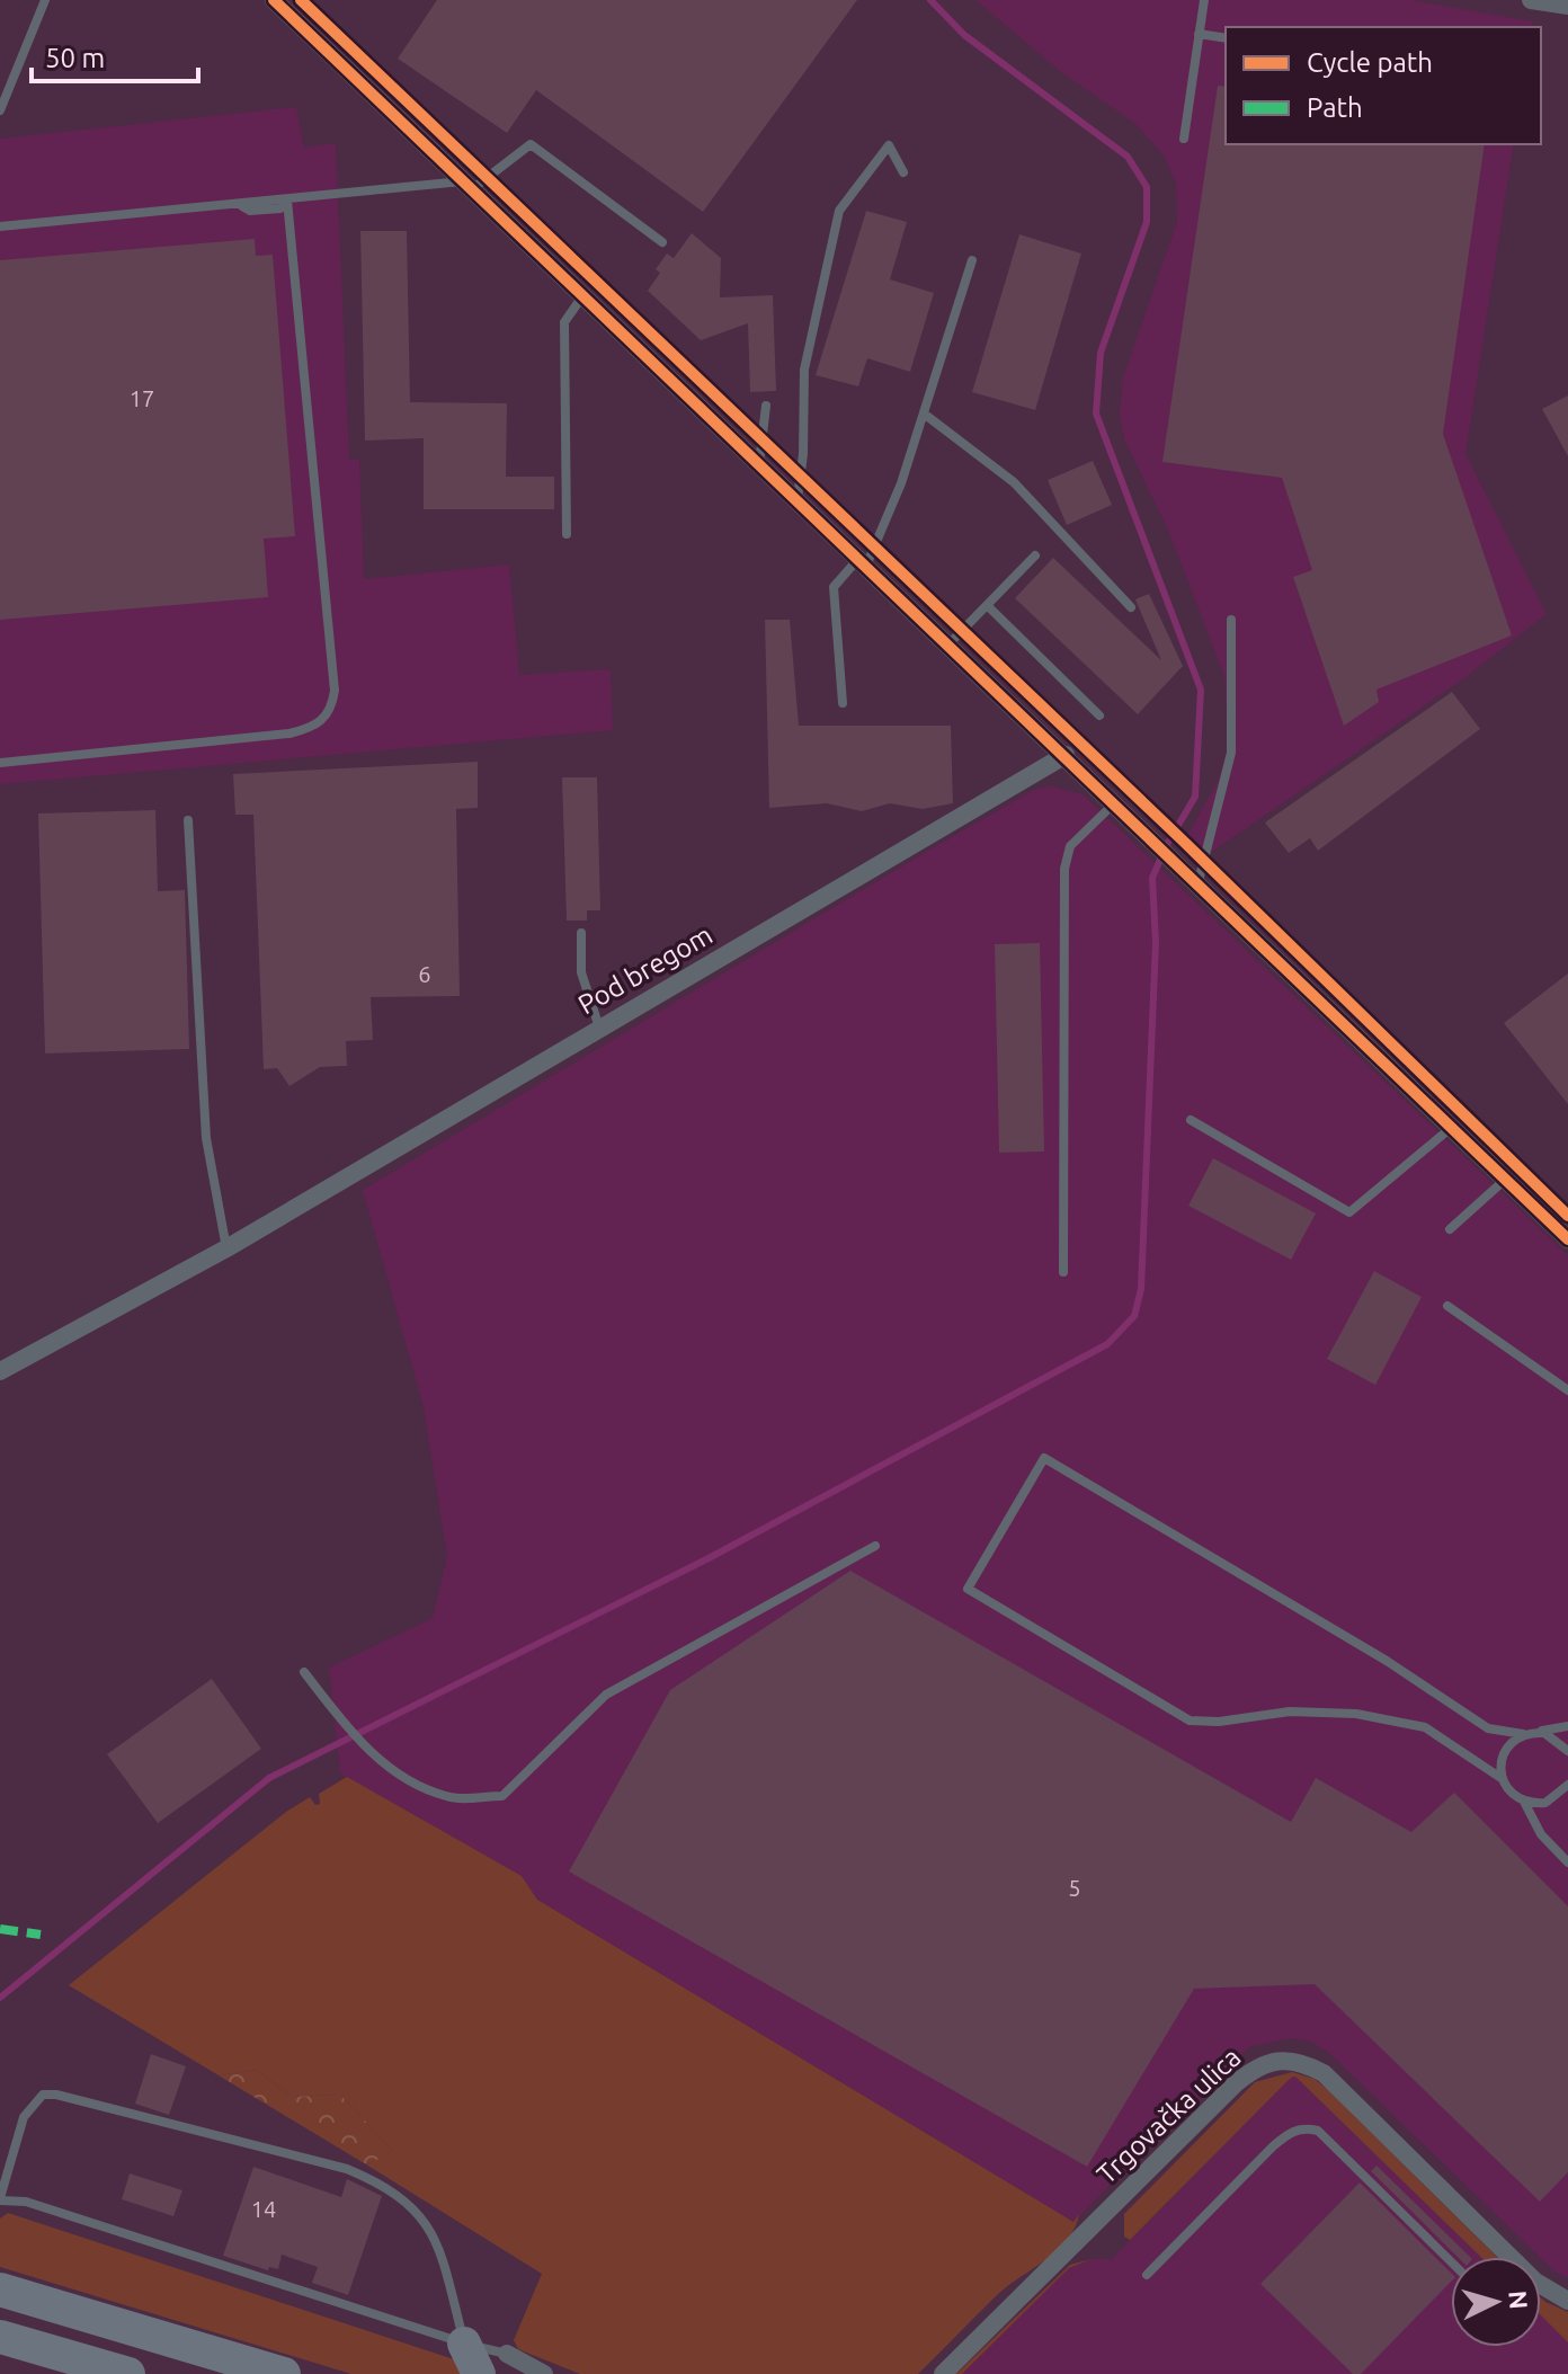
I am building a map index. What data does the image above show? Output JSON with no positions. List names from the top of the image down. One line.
{"streets":{"street":["Pod bregom","Trgovačka ulica"]},"house_numbers":["17","6","5","14"],"legend":["Cycle path","Path"],"scale_bar":"50 m","north":"right"}
